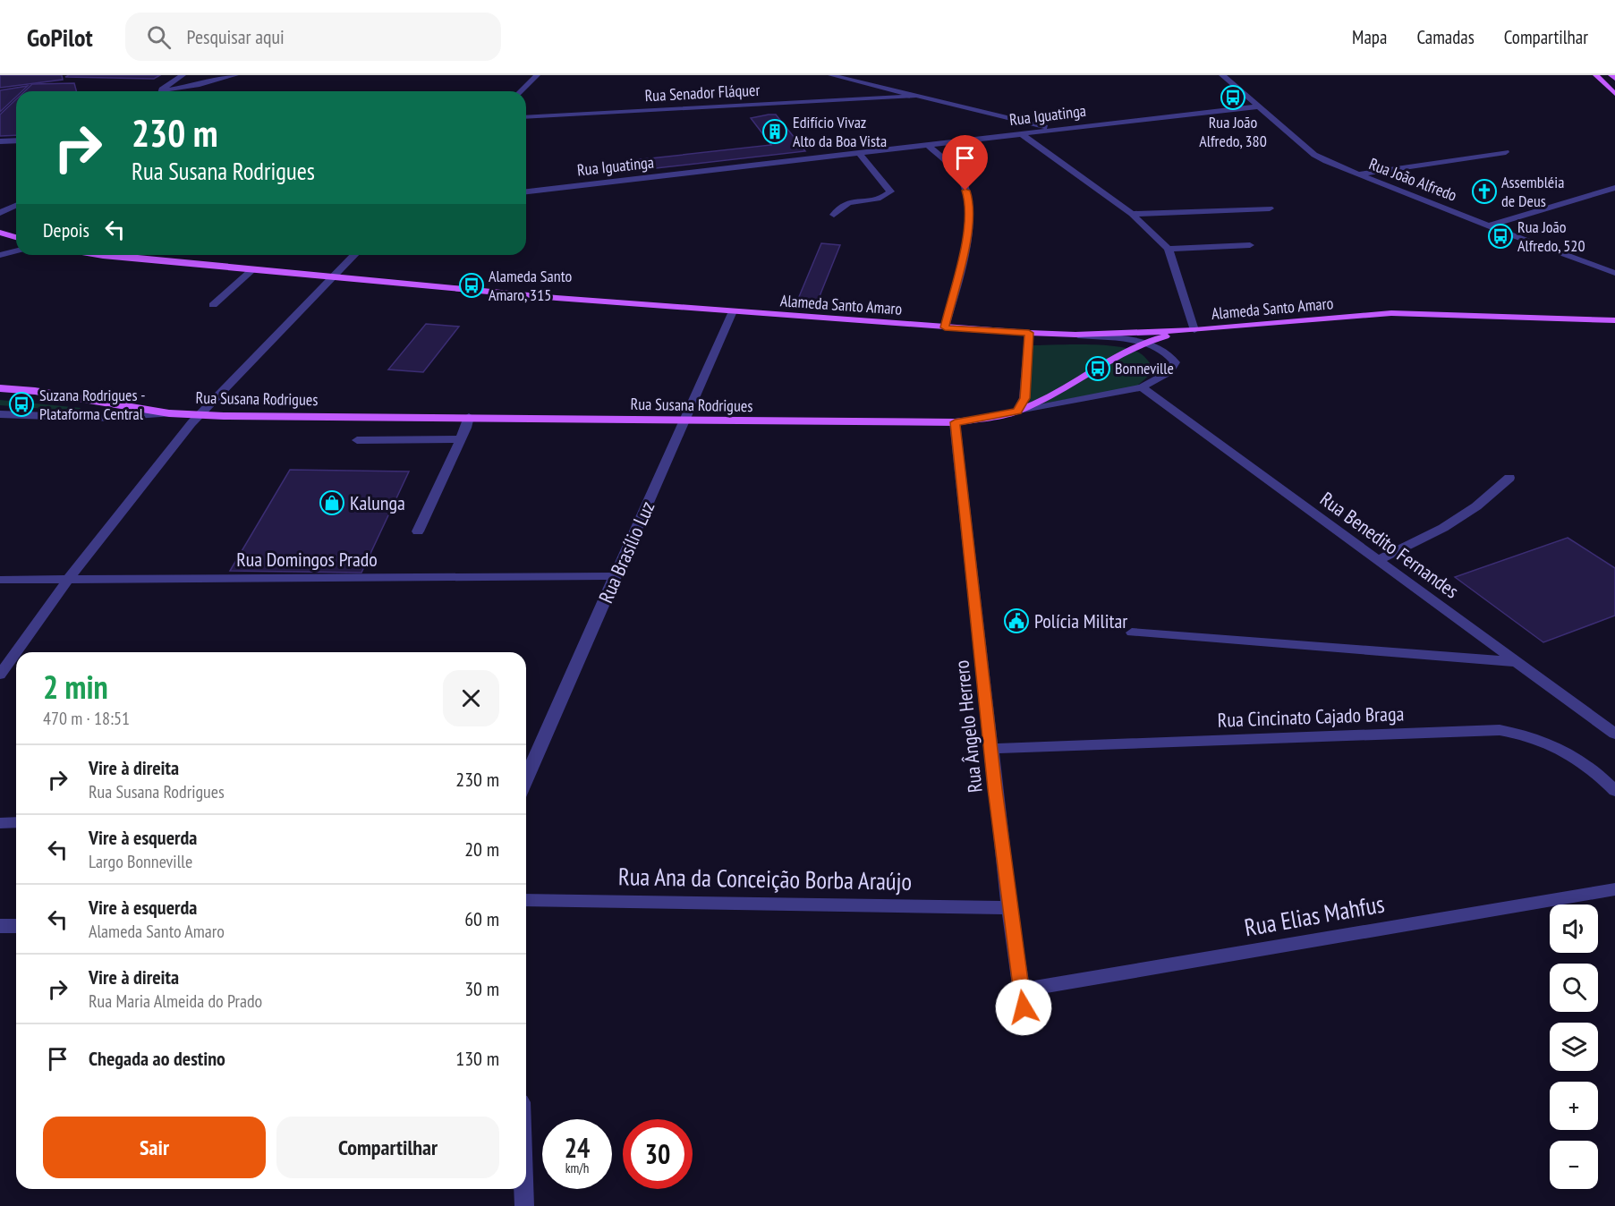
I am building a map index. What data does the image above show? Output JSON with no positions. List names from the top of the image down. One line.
{"streets":{"main road":["Alameda Santo Amaro","Rua Susana Rodrigues"],"street":["Rua Senador Fláquer","Rua Iguatinga","Rua João Alfredo","Rua Benedito Fernandes","Rua Brasílio Luz","Rua Domingos Prado","Rua Cincinato Cajado Braga","Rua Ângelo Herrero","Rua Ana da Conceição Borba Araújo","Rua Elias Mahfus"]},"crossings":[["Rua Iguatinga","Rua João Alfredo"],["Alameda Santo Amaro","Rua Susana Rodrigues"],["Alameda Santo Amaro","Rua Brasílio Luz"],["Rua Susana Rodrigues","Rua Brasílio Luz"],["Rua Susana Rodrigues","Rua Ângelo Herrero"],["Rua Brasílio Luz","Rua Domingos Prado"],["Rua Cincinato Cajado Braga","Rua Ângelo Herrero"],["Rua Ângelo Herrero","Rua Ana da Conceição Borba Araújo"],["Rua Ângelo Herrero","Rua Elias Mahfus"]],"places":{"bus stop":["Rua João Alfredo, 380","Rua João Alfredo, 520","Alameda Santo Amaro, 315","Bonneville","Suzana Rodrigues - Plataforma Central"],"building":["Edifício Vivaz Alto da Boa Vista"],"church":["Assembléia de Deus"],"shop":["Kalunga"],"public building":["Polícia Militar"]},"page":{"header":"GoPilot","search":"Pesquisar aqui","nav":["Mapa","Camadas","Compartilhar"],"turn":["230 m","Rua Susana Rodrigues"],"then":"Depois","heading":["2 min","470 m · 18:51"],"list":[{"name":"Vire à direita","note":"Rua Susana Rodrigues","value":"230 m"},{"name":"Vire à esquerda","note":"Largo Bonneville","value":"20 m"},{"name":"Vire à esquerda","note":"Alameda Santo Amaro","value":"60 m"},{"name":"Vire à direita","note":"Rua Maria Almeida do Prado","value":"30 m"},{"name":"Chegada ao destino","value":"130 m"}],"map_buttons":["+","−"],"buttons":["Sair","Compartilhar"],"speed":"24 km/h","limit":"30"}}
